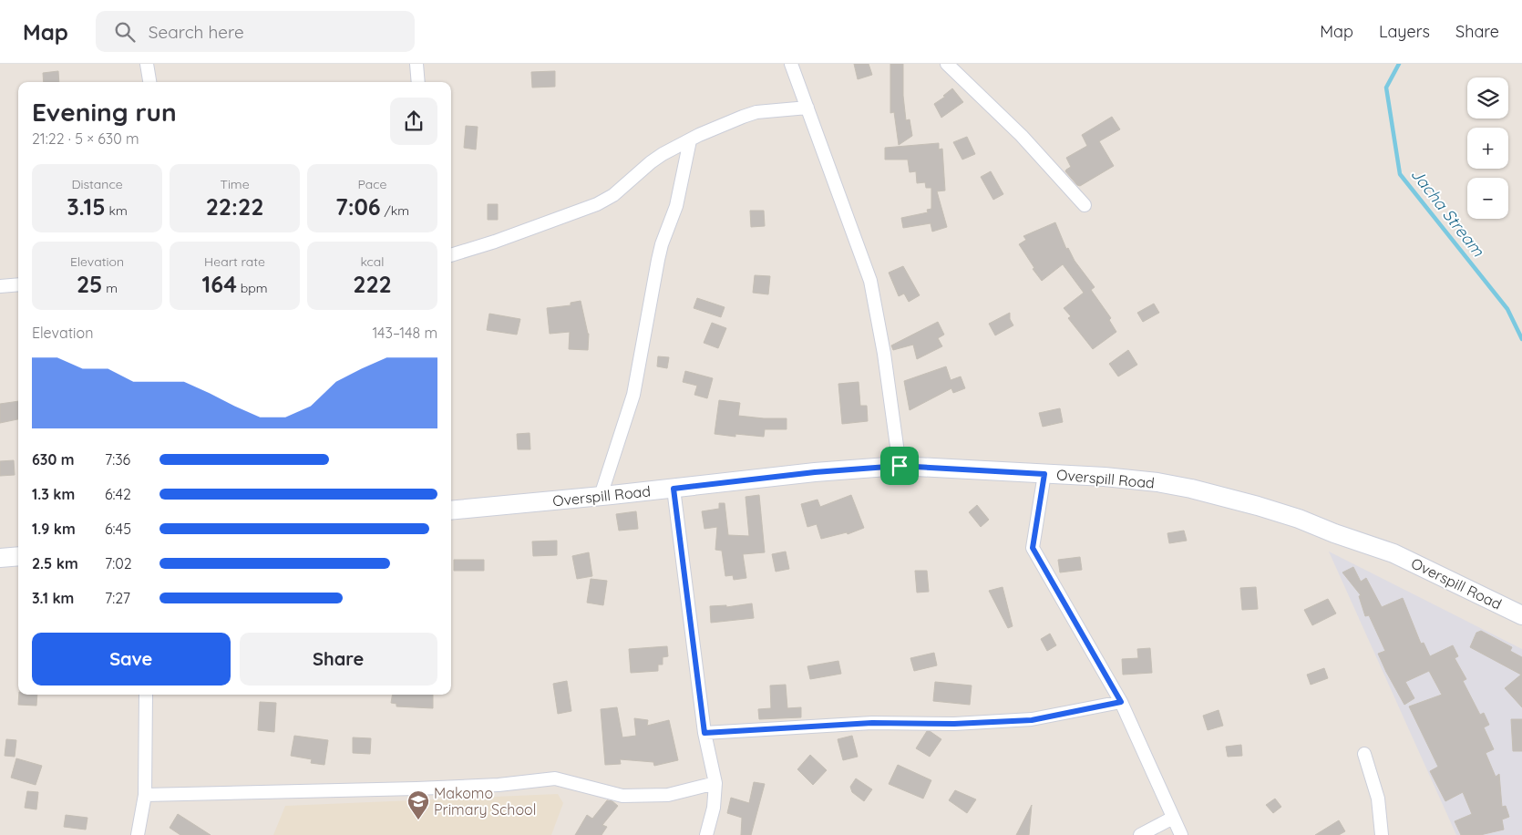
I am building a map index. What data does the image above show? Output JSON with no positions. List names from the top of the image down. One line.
{"streets":{"street":["Overspill Road"]},"water":["Jacha Stream"],"places":{"school or university":["Makomo Primary School"]},"page":{"header":"Map","search":"Search here","nav":["Map","Layers","Share"],"map_buttons":["+","−"],"heading":["Evening run","21:22 · 5 × 630 m"],"stats":[["Distance","3.15 km"],["Time","22:22"],["Pace","7:06 /km"],["Elevation","25 m"],["Heart rate","164 bpm"],["kcal","222"]],"chart":["Elevation","143–148 m"],"list":[{"name":"630 m","note":"7:36"},{"name":"1.3 km","note":"6:42"},{"name":"1.9 km","note":"6:45"},{"name":"2.5 km","note":"7:02"},{"name":"3.1 km","note":"7:27"}],"buttons":["Save","Share"]}}
